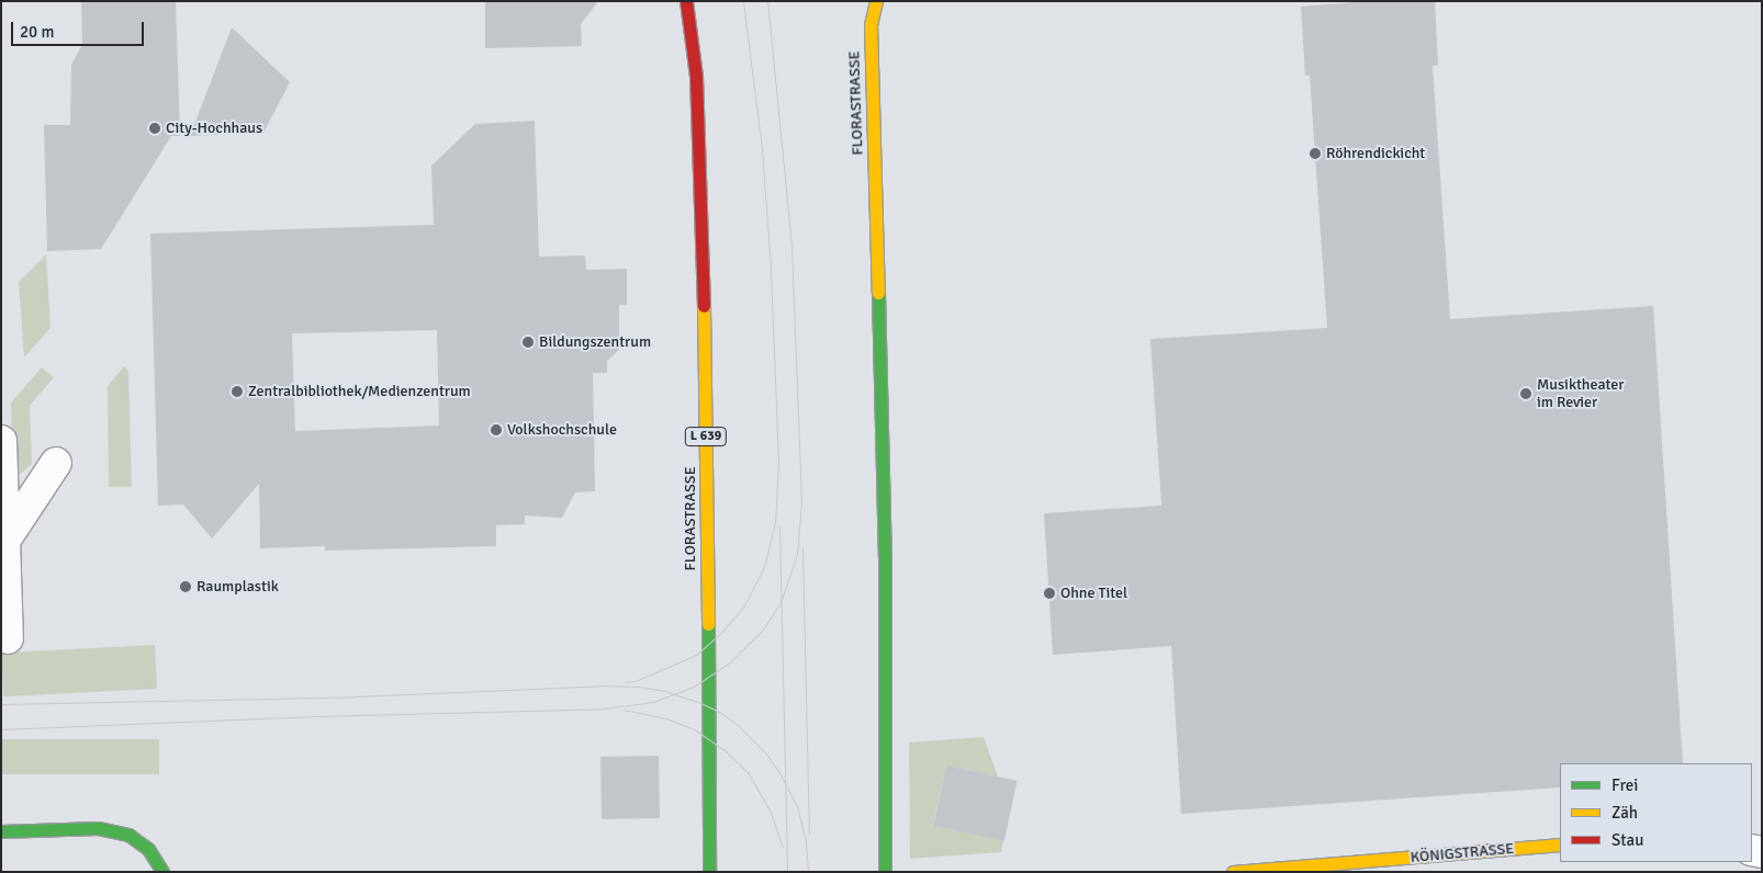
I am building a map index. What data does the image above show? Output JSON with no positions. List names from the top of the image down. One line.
{"streets":{"main road":["FLORASTRASSE","L 639","KÖNIGSTRASSE"]},"places":["City-Hochhaus","Röhrendickicht","Bildungszentrum","Zentralbibliothek/Medienzentrum","Musiktheater im Revier","Volkshochschule","Raumplastik","Ohne Titel"],"legend":["Frei","Zäh","Stau"],"scale_bar":"20 m"}
